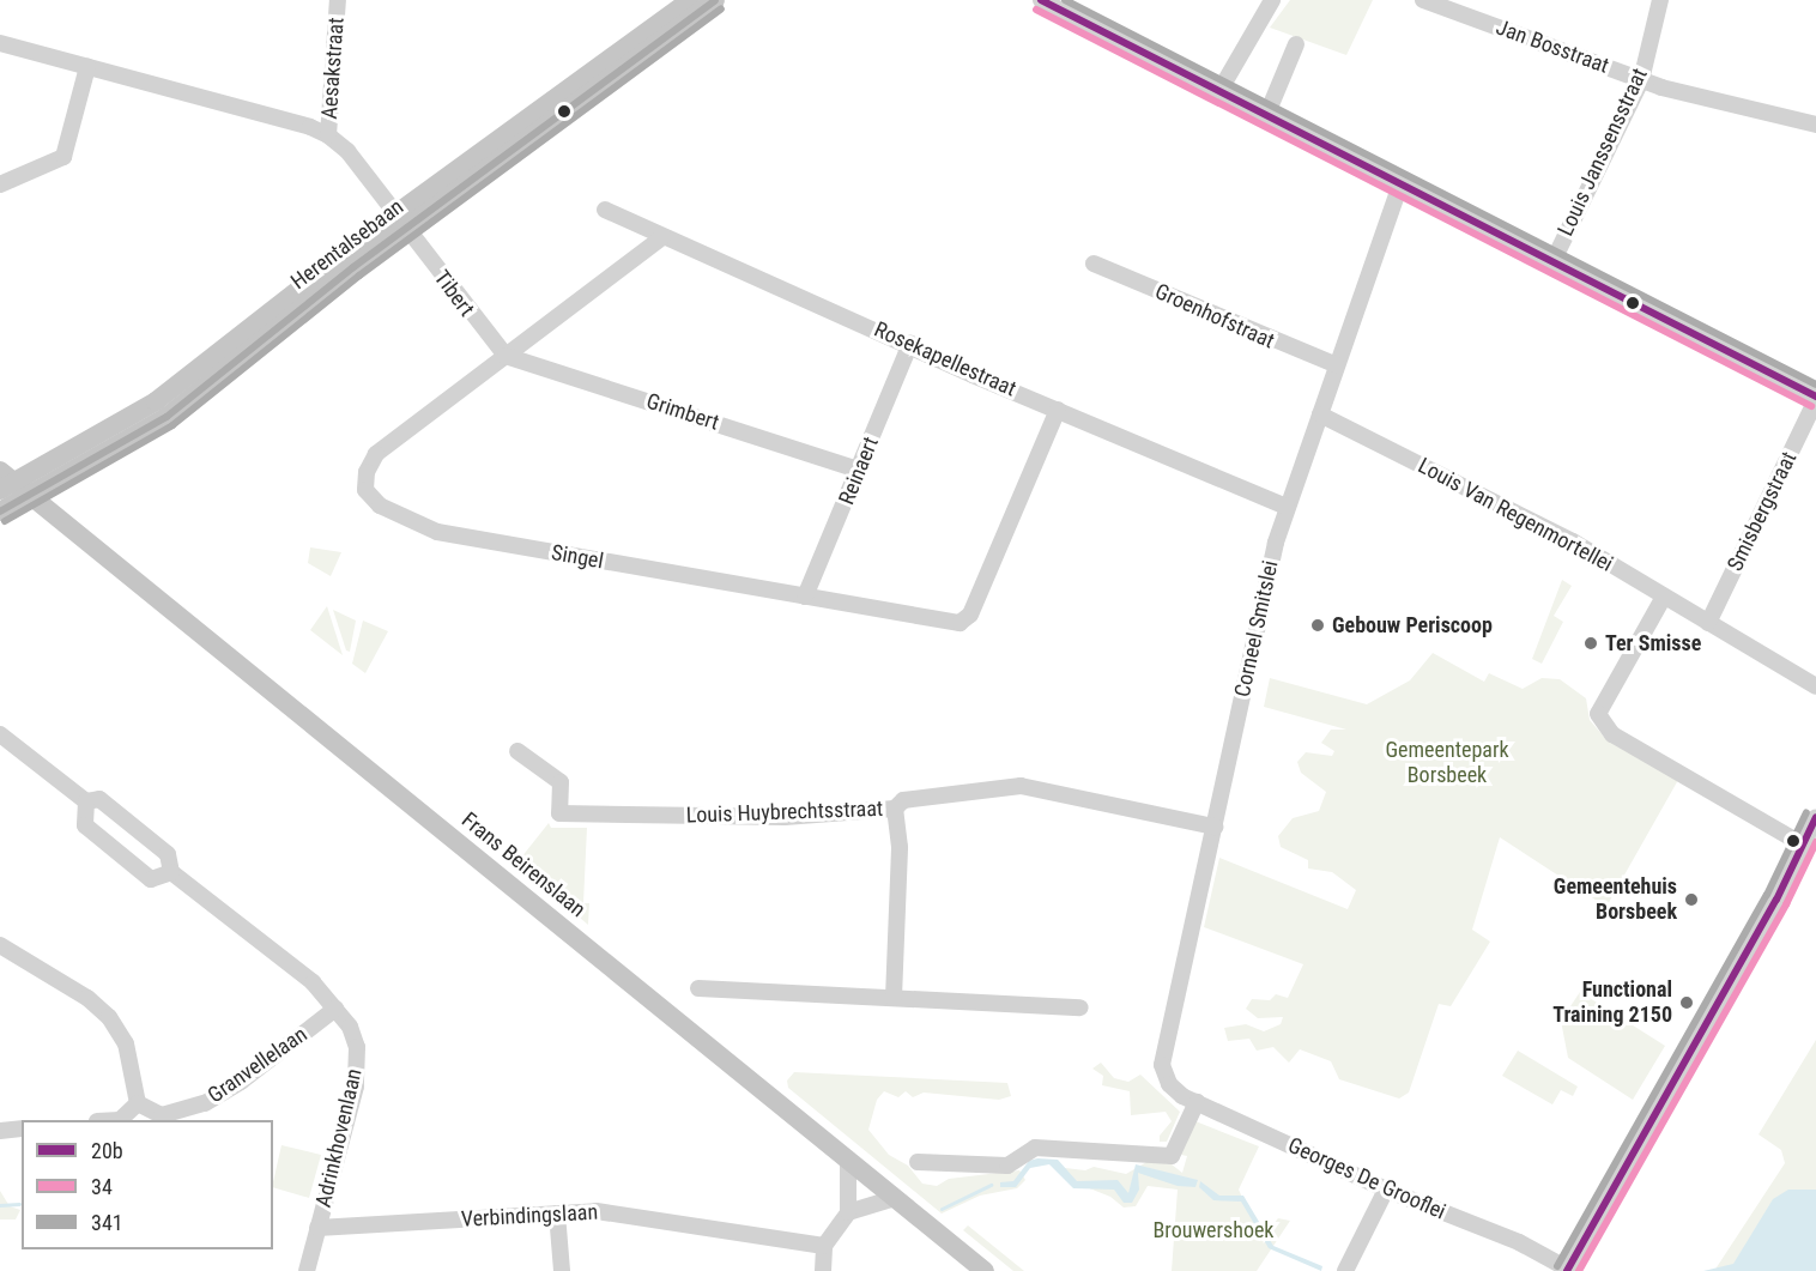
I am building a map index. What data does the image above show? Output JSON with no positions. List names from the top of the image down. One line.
{"streets":{"main road":["Herentalsebaan","Frans Beirenslaan"],"street":["Jan Bosstraat","Aesakstraat","Louis Janssensstraat","Tibert","Groenhofstraat","Rosekapellestraat","Grimbert","Reinaert","Smisbergstraat","Louis Van Regenmortellei","Singel","Corneel Smitslei","Louis Huybrechtsstraat","Granvellelaan","Adrinkhovenlaan","Georges De Grooflei","Verbindingslaan"]},"crossings":[["Jan Bosstraat","Louis Janssensstraat"],["Aesakstraat","Tibert"],["Herentalsebaan","Tibert"],["Herentalsebaan","Frans Beirenslaan"],["Tibert","Grimbert"],["Tibert","Singel"],["Groenhofstraat","Corneel Smitslei"],["Rosekapellestraat","Reinaert"],["Rosekapellestraat","Singel"],["Rosekapellestraat","Corneel Smitslei"],["Grimbert","Reinaert"],["Grimbert","Singel"],["Reinaert","Singel"],["Smisbergstraat","Louis Van Regenmortellei"],["Louis Van Regenmortellei","Corneel Smitslei"],["Corneel Smitslei","Louis Huybrechtsstraat"],["Corneel Smitslei","Georges De Grooflei"],["Granvellelaan","Adrinkhovenlaan"],["Adrinkhovenlaan","Verbindingslaan"]],"parks":["Gemeentepark Borsbeek","Brouwershoek"],"places":["Gebouw Periscoop","Ter Smisse","Gemeentehuis Borsbeek","Functional Training 2150"],"lines":["transit line 20b","transit line 341","transit line 34"],"legend":["20b","34","341"]}
